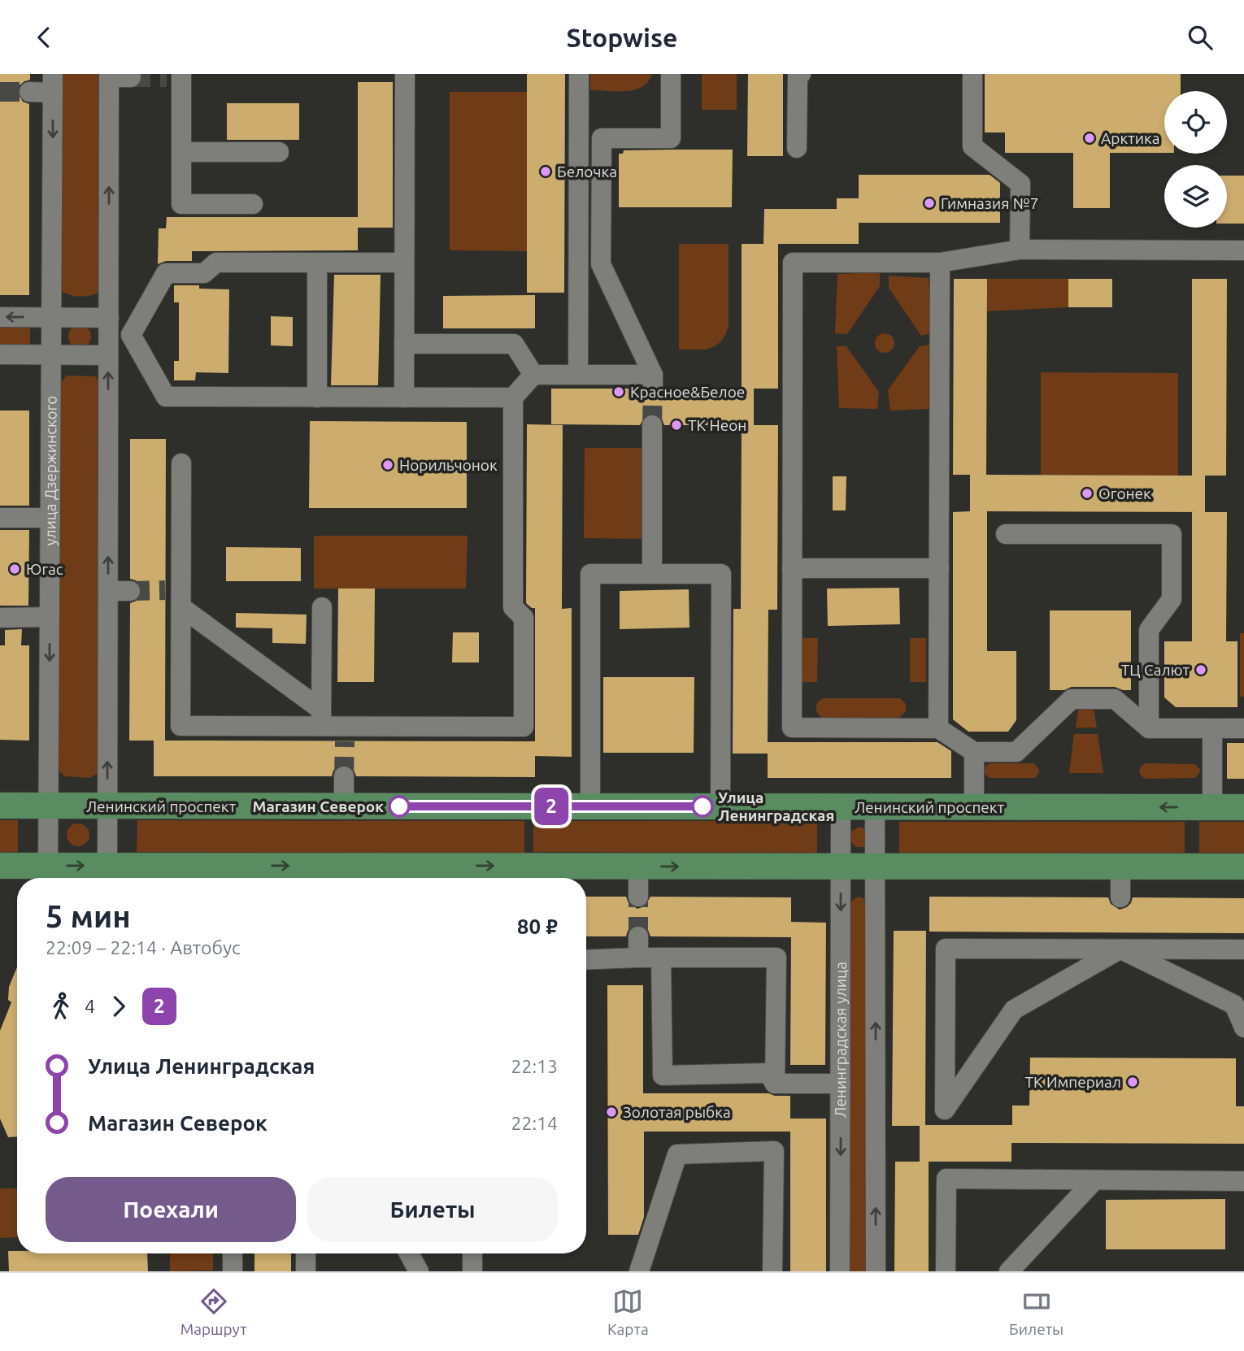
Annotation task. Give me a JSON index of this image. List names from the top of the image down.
{
  "streets": {
    "main road": ["Ленинский проспект"],
    "street": ["улица Дзержинского", "Ленинградская улица"]
  },
  "crossings": [
    ["улица Дзержинского", "Ленинский проспект"],
    ["Ленинский проспект", "Ленинградская улица"]
  ],
  "places": [
    "Арктика",
    "Белочка",
    "Гимназия №7",
    "Красное&Белое",
    "ТК Неон",
    "Норильчонок",
    "Огонек",
    "Югас",
    "ТЦ Салют",
    "Магазин Северок",
    "Улица Ленинградская",
    "ТК Империал",
    "Золотая рыбка"
  ],
  "lines": ["bus line 2"],
  "page": {
    "header": "Stopwise",
    "on_map": "2",
    "heading": ["5 мин", "22:09 – 22:14 · Автобус", "80 ₽"],
    "legs": ["4", "2"],
    "list": [
      {
        "name": "Улица Ленинградская",
        "value": "22:13"
      },
      {
        "name": "Магазин Северок",
        "value": "22:14"
      }
    ],
    "buttons": ["Поехали", "Билеты"],
    "tabs": ["Маршрут", "Карта", "Билеты"]
  }
}
